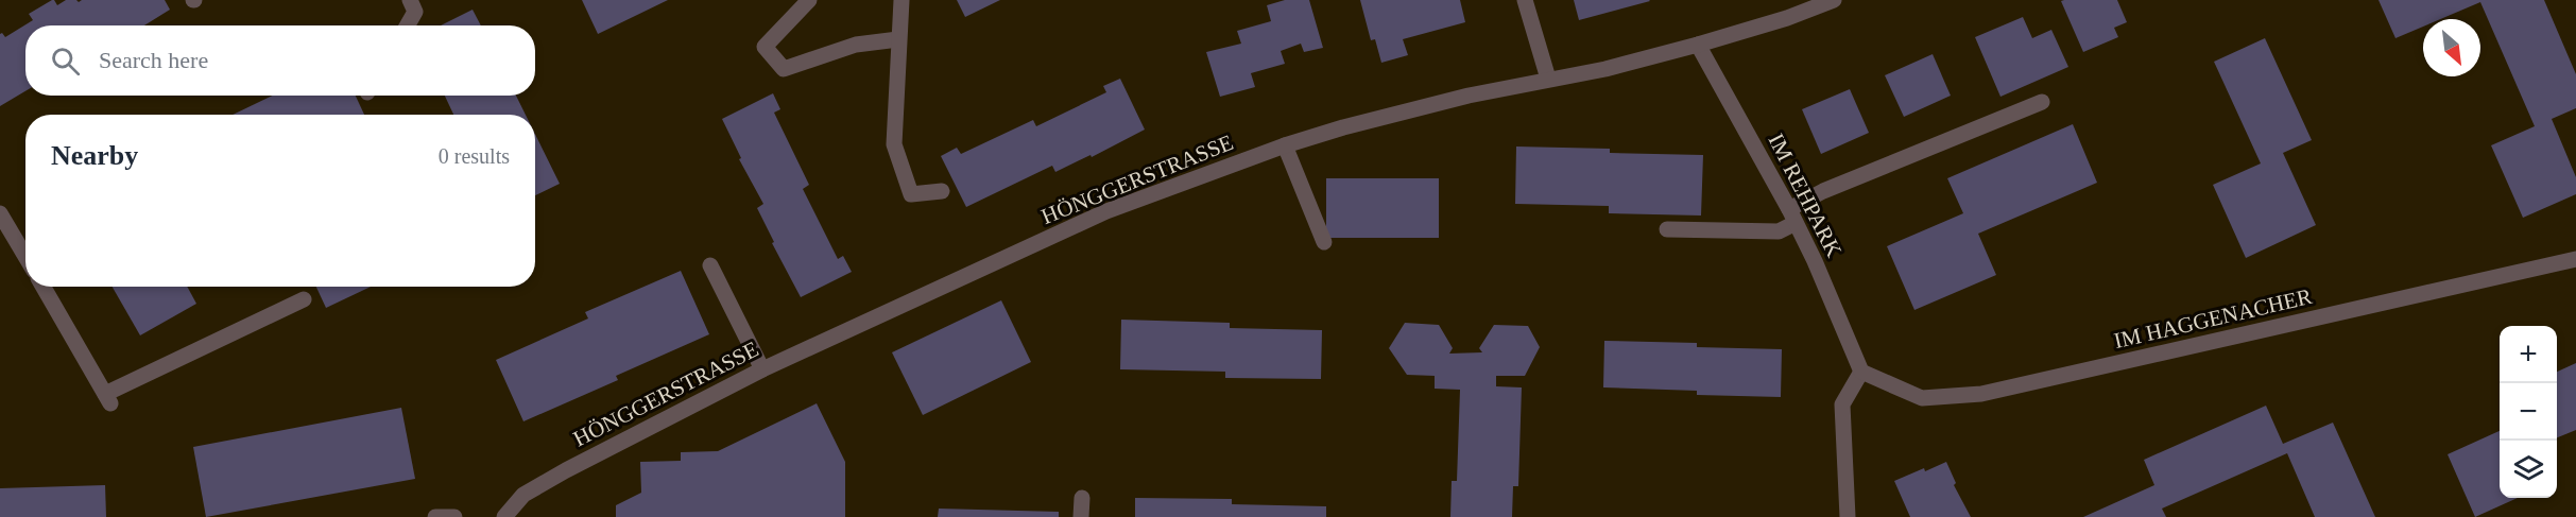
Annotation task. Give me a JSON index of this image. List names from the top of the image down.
{
  "streets": {
    "street": ["HÖNGGERSTRASSE", "IM REHPARK", "IM HAGGENACHER"]
  },
  "crossings": [
    ["HÖNGGERSTRASSE", "IM REHPARK"],
    ["IM REHPARK", "IM HAGGENACHER"]
  ],
  "north": "bottom right",
  "page": {
    "search": "Search here",
    "heading": ["Nearby", "0 results"],
    "map_buttons": ["+", "−"]
  }
}
